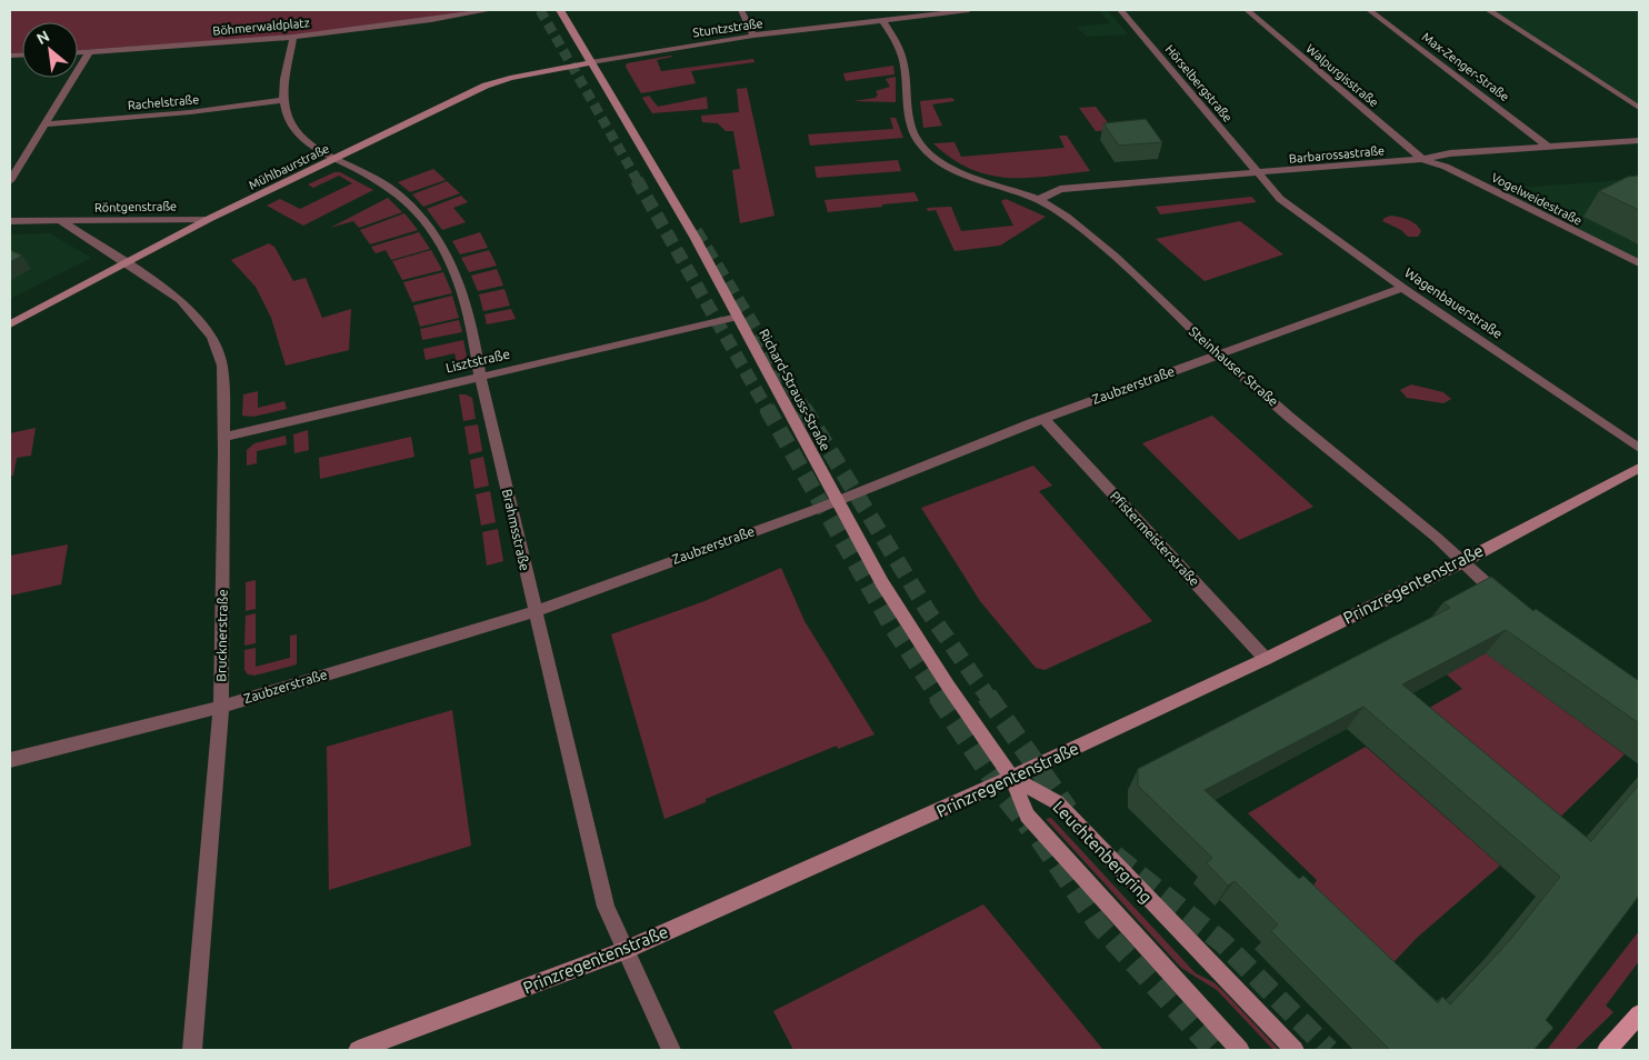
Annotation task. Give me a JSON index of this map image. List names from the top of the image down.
{
  "streets": {
    "main road": [
      "Mühlbaurstraße",
      "Richard-Strauss-Straße",
      "Prinzregentenstraße",
      "Leuchtenbergring"
    ],
    "street": [
      "Böhmerwaldplatz",
      "Stuntzstraße",
      "Max-Zenger-Straße",
      "Walpurgisstraße",
      "Hörselbergstraße",
      "Rachelstraße",
      "Barbarossastraße",
      "Vogelweidestraße",
      "Röntgenstraße",
      "Wagenbauerstraße",
      "Lisztstraße",
      "Steinhauser Straße",
      "Zaubzerstraße",
      "Brahmsstraße",
      "Pfistermeisterstraße",
      "Brucknerstraße"
    ]
  },
  "crossings": [
    ["Stuntzstraße", "Mühlbaurstraße"],
    ["Stuntzstraße", "Steinhauser Straße"],
    ["Stuntzstraße", "Richard-Strauss-Straße"],
    ["Max-Zenger-Straße", "Barbarossastraße"],
    ["Walpurgisstraße", "Barbarossastraße"],
    ["Walpurgisstraße", "Vogelweidestraße"],
    ["Hörselbergstraße", "Barbarossastraße"],
    ["Hörselbergstraße", "Wagenbauerstraße"],
    ["Rachelstraße", "Brahmsstraße"],
    ["Barbarossastraße", "Vogelweidestraße"],
    ["Barbarossastraße", "Wagenbauerstraße"],
    ["Barbarossastraße", "Steinhauser Straße"],
    ["Mühlbaurstraße", "Röntgenstraße"],
    ["Mühlbaurstraße", "Richard-Strauss-Straße"],
    ["Mühlbaurstraße", "Brahmsstraße"],
    ["Mühlbaurstraße", "Brucknerstraße"],
    ["Wagenbauerstraße", "Zaubzerstraße"],
    ["Lisztstraße", "Richard-Strauss-Straße"],
    ["Lisztstraße", "Brahmsstraße"],
    ["Lisztstraße", "Brucknerstraße"],
    ["Steinhauser Straße", "Zaubzerstraße"],
    ["Steinhauser Straße", "Prinzregentenstraße"],
    ["Zaubzerstraße", "Richard-Strauss-Straße"],
    ["Zaubzerstraße", "Brahmsstraße"],
    ["Zaubzerstraße", "Pfistermeisterstraße"],
    ["Zaubzerstraße", "Brucknerstraße"],
    ["Richard-Strauss-Straße", "Prinzregentenstraße"],
    ["Richard-Strauss-Straße", "Leuchtenbergring"],
    ["Brahmsstraße", "Prinzregentenstraße"],
    ["Pfistermeisterstraße", "Prinzregentenstraße"],
    ["Prinzregentenstraße", "Leuchtenbergring"]
  ],
  "north": "top left"
}
